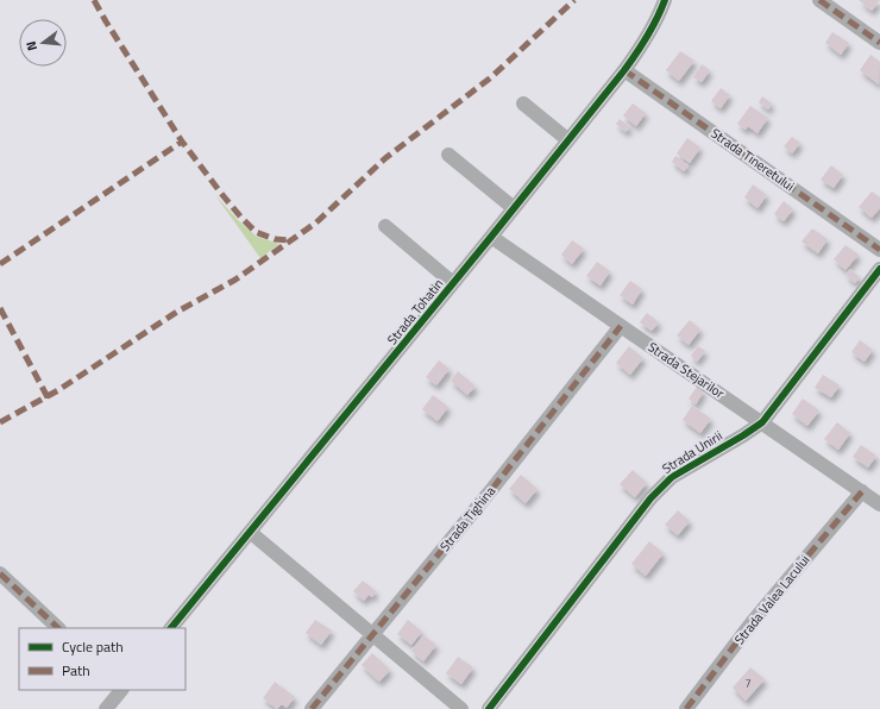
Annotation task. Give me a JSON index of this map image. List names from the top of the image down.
{
  "streets": {
    "street": [
      "Strada Tineretului",
      "Strada Tohatin",
      "Strada Stejarilor",
      "Strada Unirii",
      "Strada Tighina",
      "Strada Valea Lacului"
    ]
  },
  "crossings": [
    ["Strada Tineretului", "Strada Tohatin"],
    ["Strada Tohatin", "Strada Stejarilor"],
    ["Strada Stejarilor", "Strada Unirii"],
    ["Strada Stejarilor", "Strada Tighina"],
    ["Strada Stejarilor", "Strada Valea Lacului"]
  ],
  "house_numbers": ["7"],
  "legend": ["Cycle path", "Path"],
  "north": "left"
}
